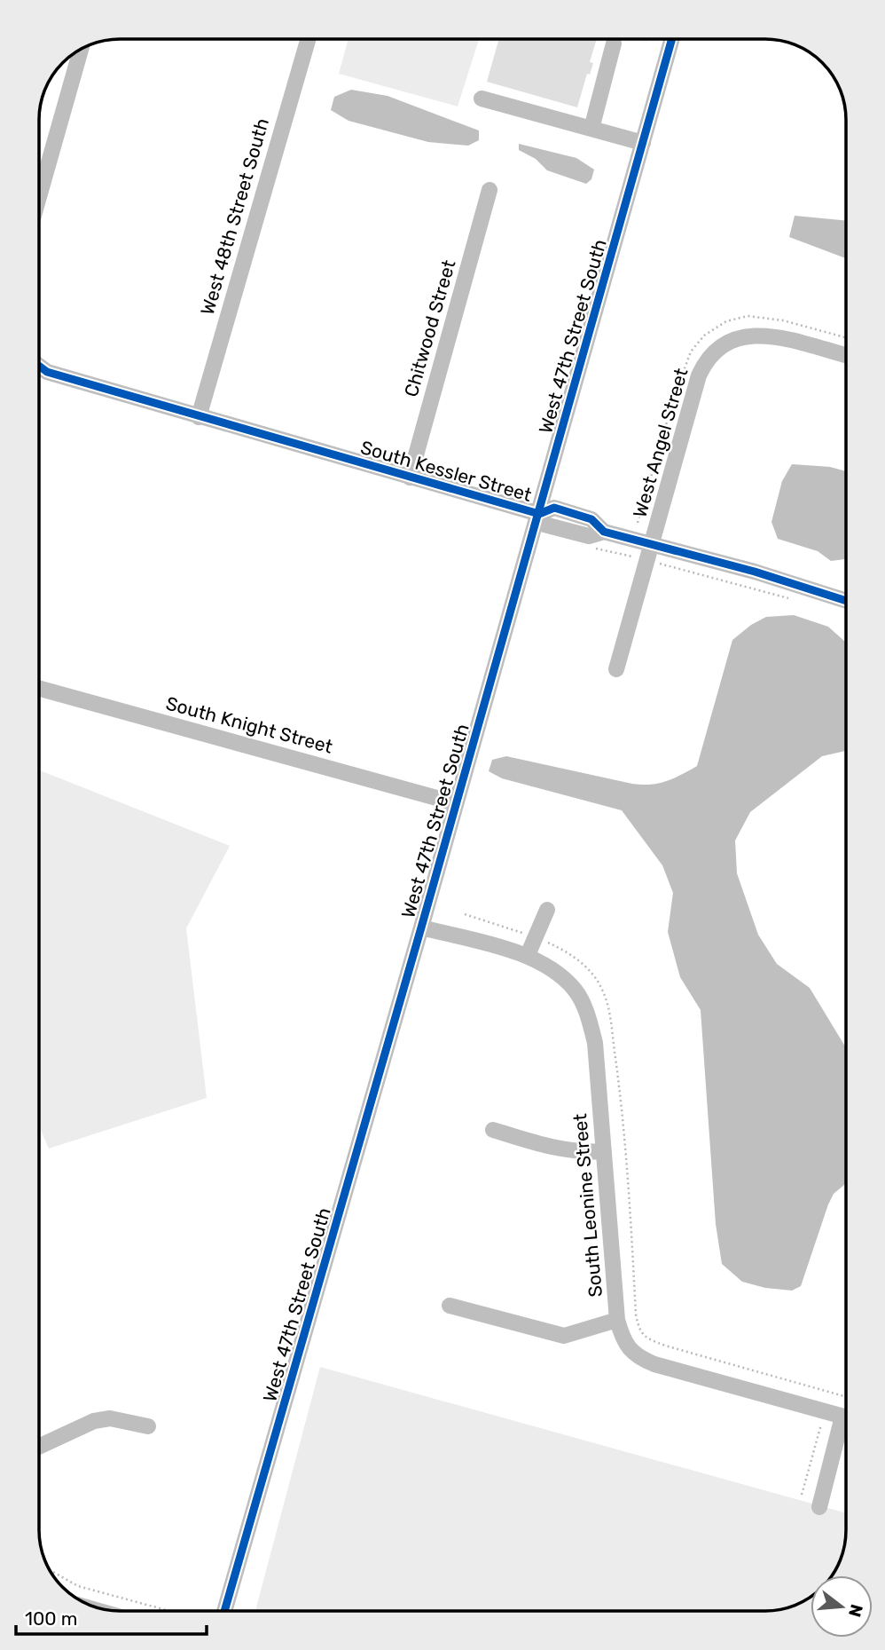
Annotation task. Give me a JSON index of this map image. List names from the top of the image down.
{
  "streets": {
    "street": [
      "West 48th Street South",
      "Chitwood Street",
      "West 47th Street South",
      "West Angel Street",
      "South Kessler Street",
      "South Knight Street",
      "South Leonine Street"
    ]
  },
  "crossings": [
    ["West 48th Street South", "South Kessler Street"],
    ["Chitwood Street", "South Kessler Street"],
    ["West 47th Street South", "South Kessler Street"],
    ["West 47th Street South", "South Knight Street"],
    ["West 47th Street South", "South Leonine Street"],
    ["West Angel Street", "South Kessler Street"]
  ],
  "scale_bar": "100 m",
  "north": "right"
}
